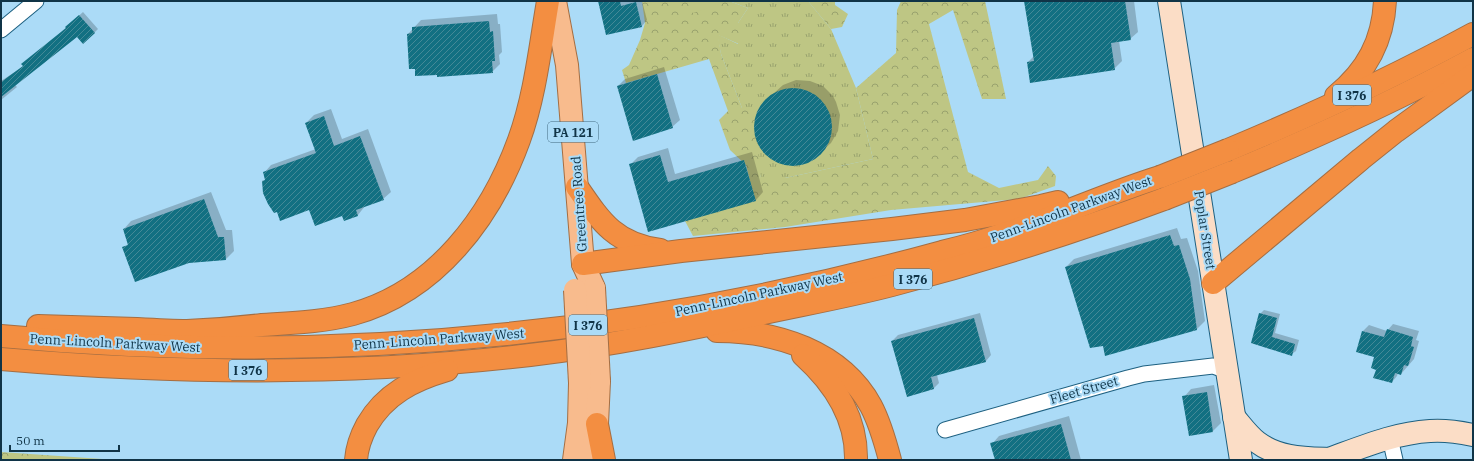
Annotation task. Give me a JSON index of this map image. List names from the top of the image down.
{
  "streets": {
    "highway": ["I 376", "Penn-Lincoln Parkway West"],
    "main road": ["PA 121", "Greentree Road", "Poplar Street"],
    "street": ["Fleet Street"]
  },
  "crossings": [
    ["Poplar Street", "Fleet Street"]
  ],
  "scale_bar": "50 m"
}
